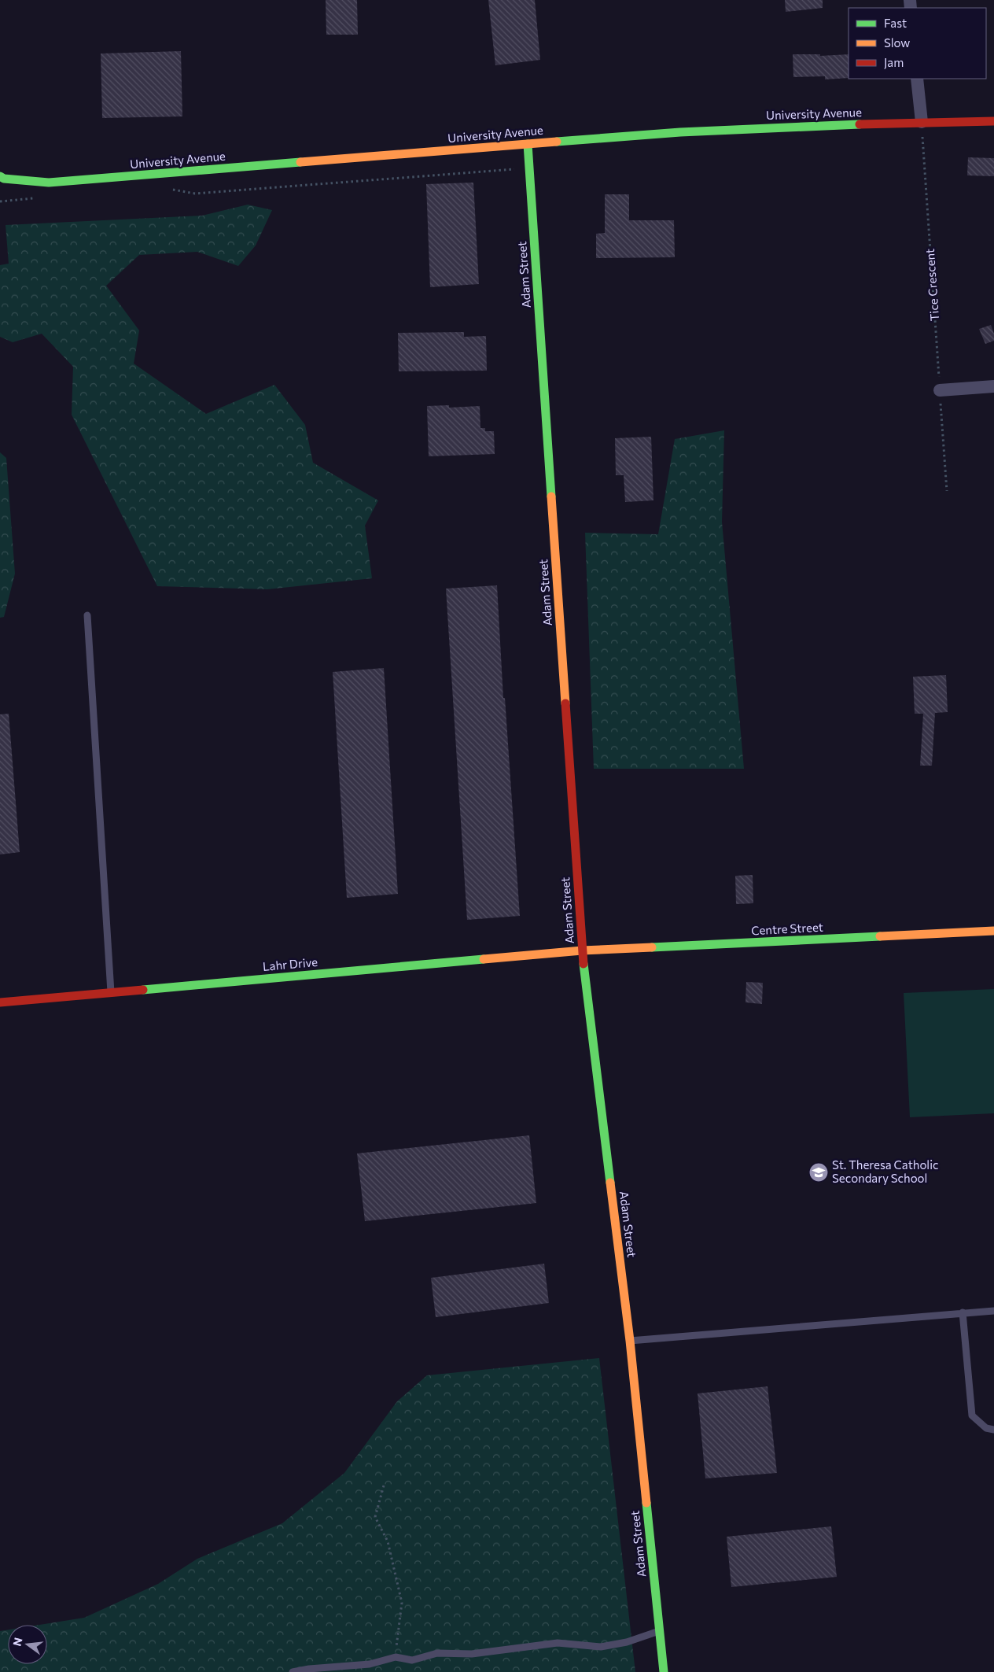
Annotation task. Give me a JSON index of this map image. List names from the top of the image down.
{
  "streets": {
    "street": [
      "University Avenue",
      "Adam Street",
      "Centre Street",
      "Lahr Drive"
    ],
    "path": ["Tice Crescent"]
  },
  "crossings": [
    ["University Avenue", "Adam Street"],
    ["University Avenue", "Tice Crescent"],
    ["Adam Street", "Centre Street"],
    ["Adam Street", "Lahr Drive"],
    ["Centre Street", "Lahr Drive"]
  ],
  "places": {
    "school or university": ["St. Theresa Catholic Secondary School"]
  },
  "legend": ["Fast", "Slow", "Jam"],
  "north": "left"
}
